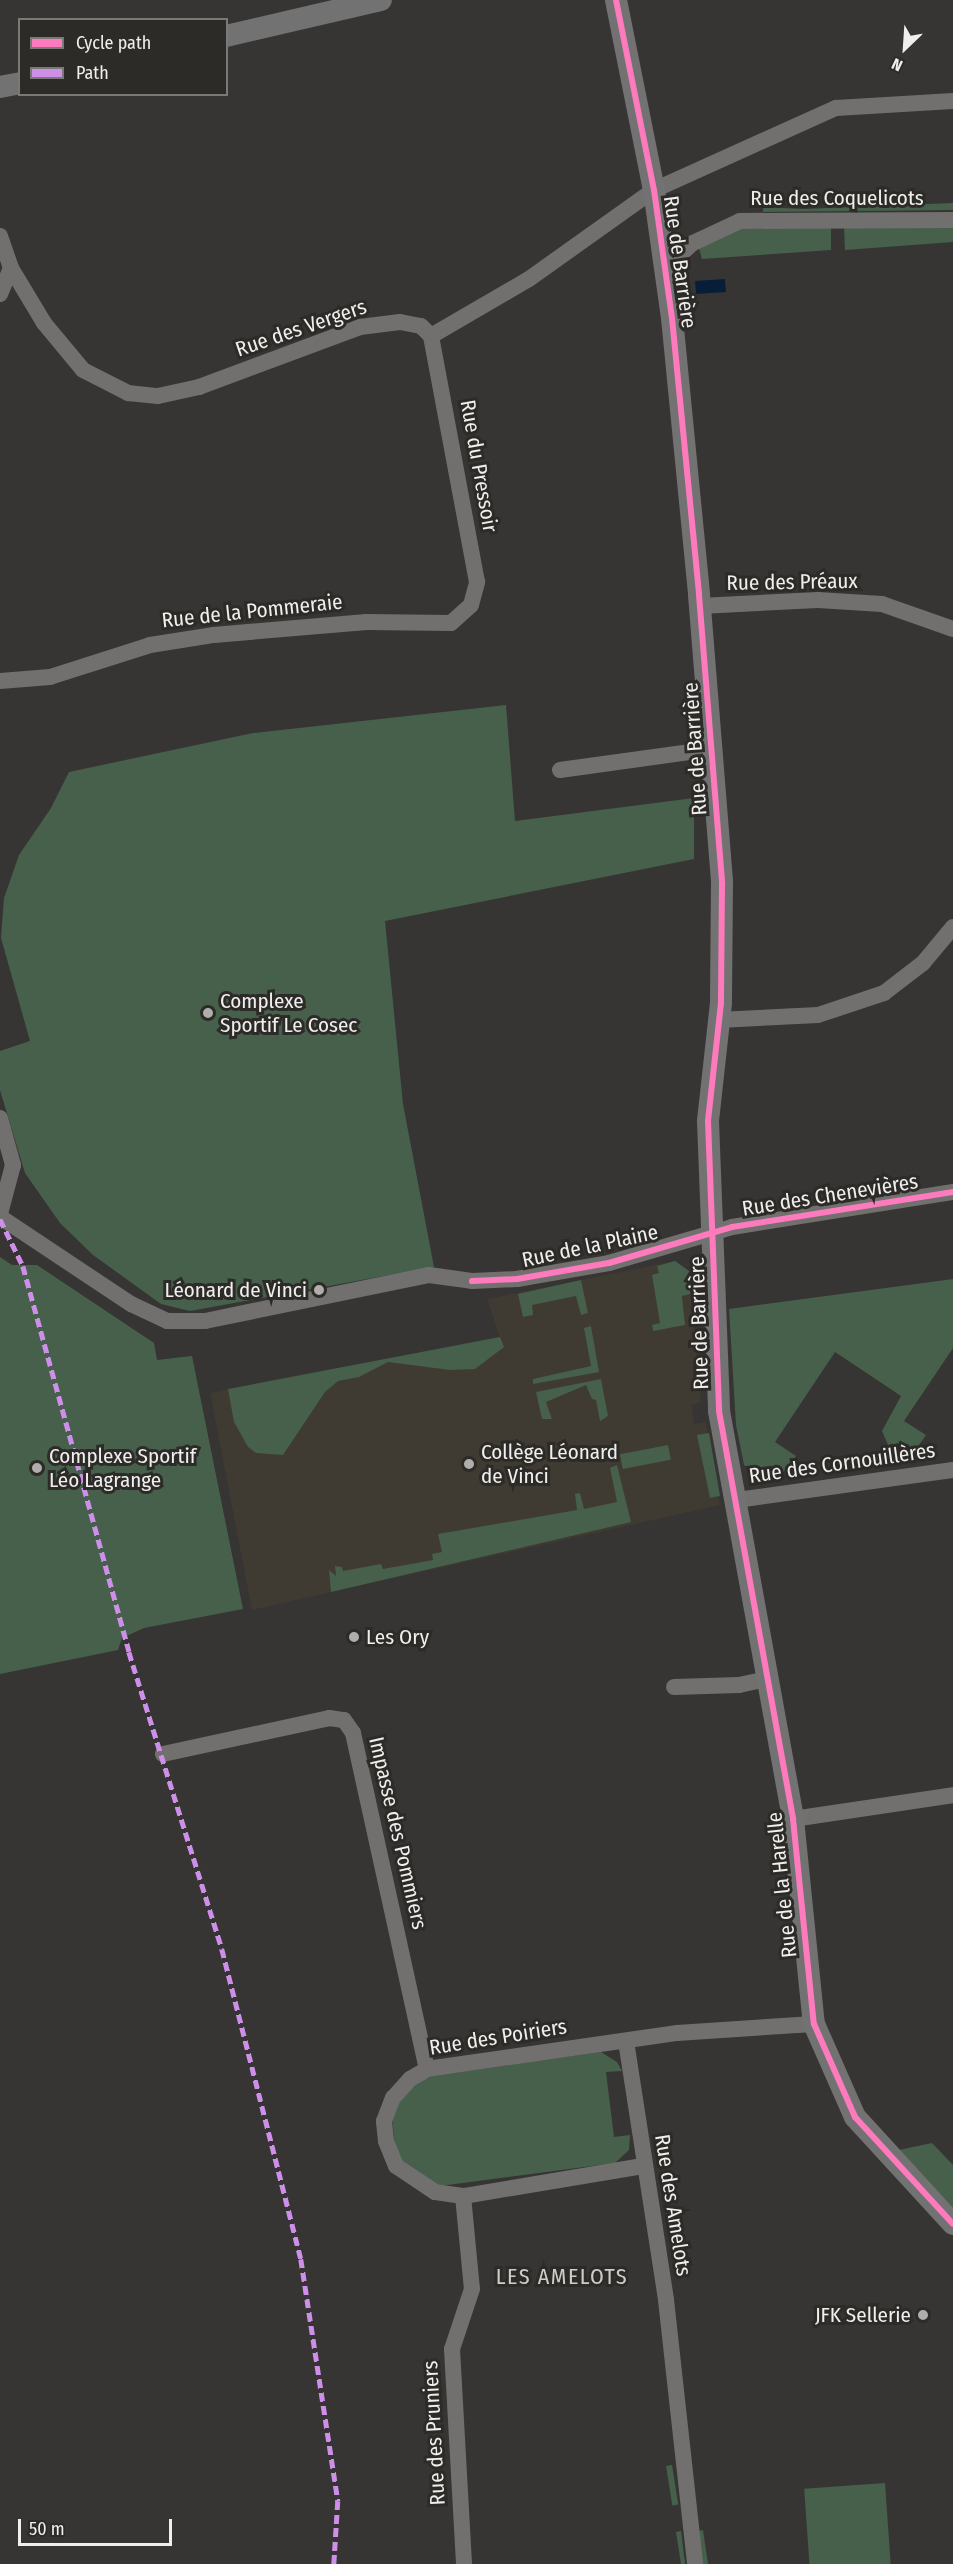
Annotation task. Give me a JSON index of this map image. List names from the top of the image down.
{
  "streets": {
    "street": [
      "Rue des Coquelicots",
      "Rue de Barrière",
      "Rue des Vergers",
      "Rue du Pressoir",
      "Rue des Préaux",
      "Rue de la Pommeraie",
      "Rue des Chenevières",
      "Rue de la Plaine",
      "Rue des Cornouillères",
      "Impasse des Pommiers",
      "Rue de la Harelle",
      "Rue des Poiriers",
      "Rue des Amelots",
      "Rue des Pruniers"
    ]
  },
  "crossings": [
    ["Rue des Coquelicots", "Rue de Barrière"],
    ["Rue de Barrière", "Rue des Préaux"],
    ["Rue de Barrière", "Rue des Chenevières"],
    ["Rue de Barrière", "Rue de la Plaine"],
    ["Rue de Barrière", "Rue des Cornouillères"],
    ["Rue de Barrière", "Rue de la Harelle"],
    ["Rue des Vergers", "Rue du Pressoir"],
    ["Rue du Pressoir", "Rue de la Pommeraie"],
    ["Rue des Chenevières", "Rue de la Plaine"],
    ["Rue des Cornouillères", "Rue de la Harelle"],
    ["Impasse des Pommiers", "Rue des Poiriers"],
    ["Rue des Poiriers", "Rue des Amelots"],
    ["Rue des Poiriers", "Rue des Pruniers"]
  ],
  "districts": ["LES AMELOTS"],
  "places": [
    "Complexe Sportif Le Cosec",
    "Léonard de Vinci",
    "Collège Léonard de Vinci",
    "Complexe Sportif Léo Lagrange",
    "Les Ory",
    "JFK Sellerie"
  ],
  "legend": ["Cycle path", "Path"],
  "scale_bar": "50 m",
  "north": "bottom left"
}
